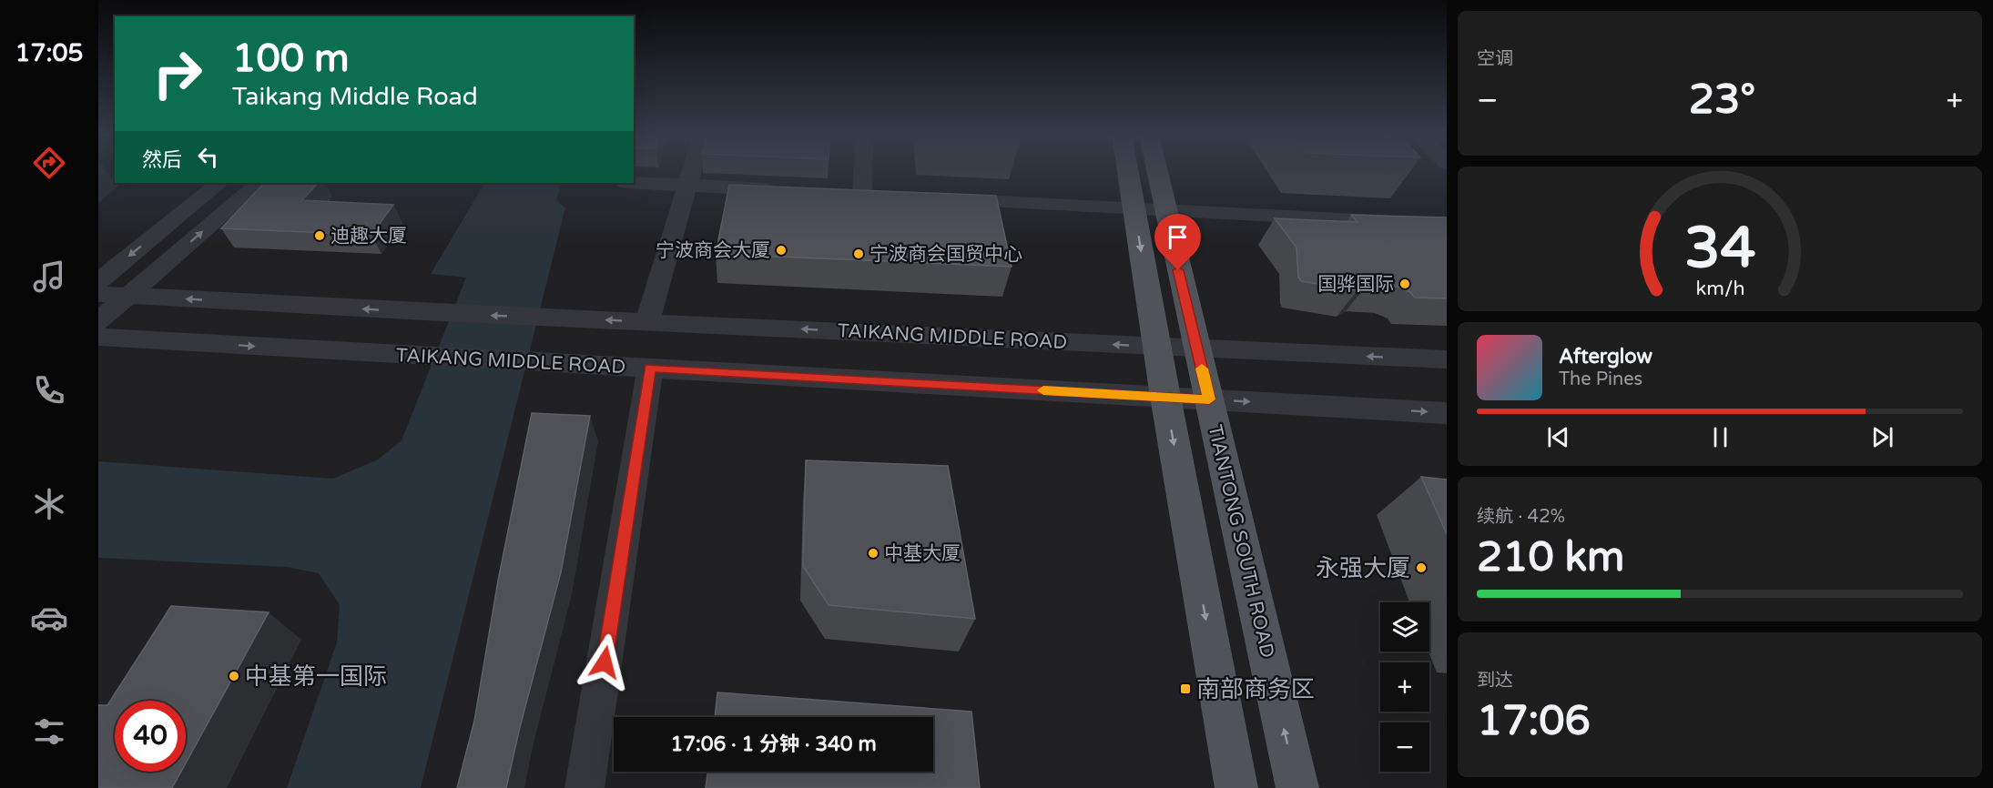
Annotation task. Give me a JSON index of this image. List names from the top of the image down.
{
  "streets": {
    "main road": ["TIANTONG SOUTH ROAD"],
    "street": ["TAIKANG MIDDLE ROAD"]
  },
  "crossings": [
    ["TAIKANG MIDDLE ROAD", "TIANTONG SOUTH ROAD"]
  ],
  "places": {
    "other": [
      "迪趣大厦",
      "宁波商会大厦",
      "宁波商会国贸中心",
      "国骅国际",
      "中基大厦",
      "永强大厦",
      "中基第一国际"
    ],
    "transit": ["南部商务区"]
  },
  "page": {
    "tabs": "17:05",
    "tile": [
      "空调",
      ["续航 · 42%", "210 km"],
      ["到达", "17:06"]
    ],
    "turn": ["100 m", "Taikang Middle Road"],
    "heat": ["−", "23°", "+"],
    "then": "然后",
    "song": ["Afterglow", "The Pines"],
    "map_buttons": ["+", "−"],
    "limit": "40",
    "trip": "17:06 · 1 分钟 · 340 m",
    "gauge": ["34", "km/h"]
  }
}
